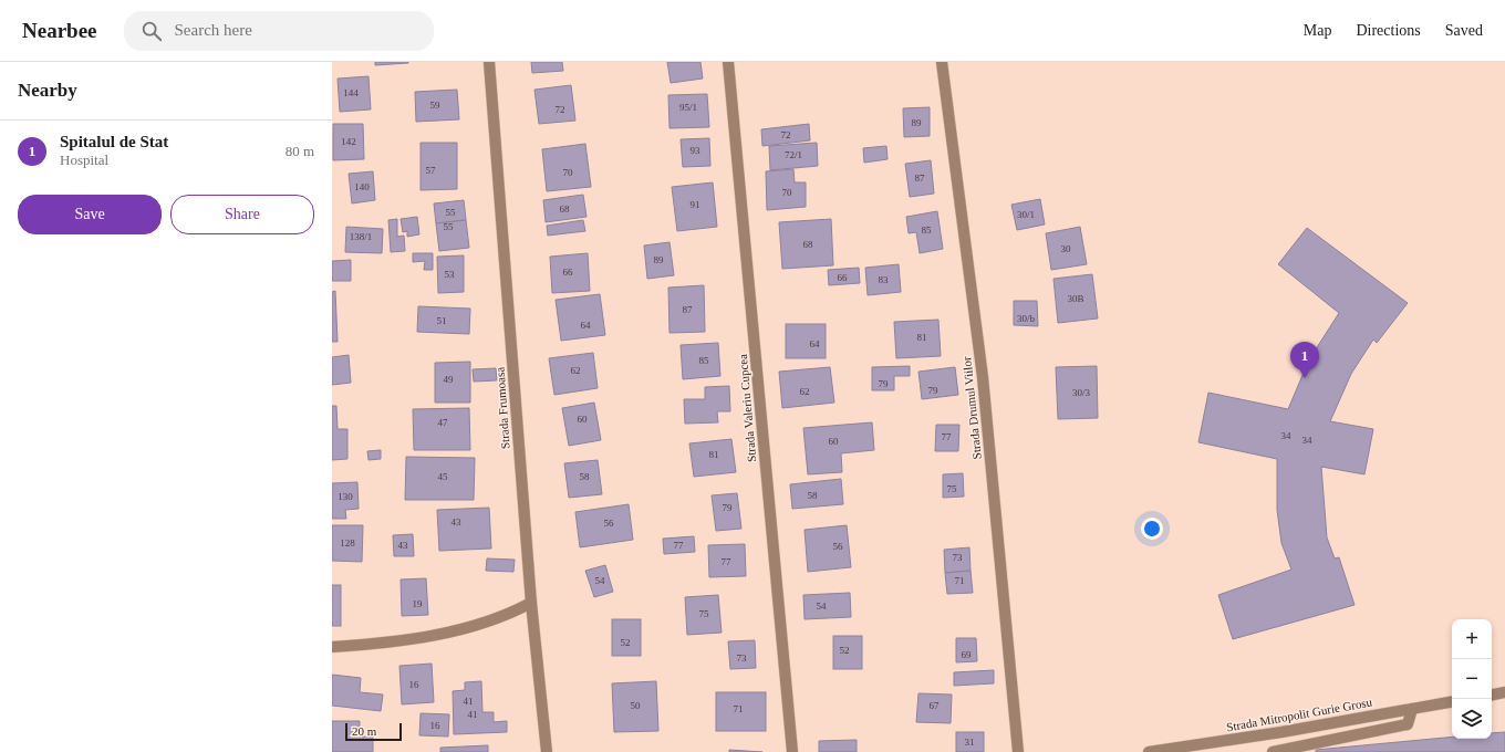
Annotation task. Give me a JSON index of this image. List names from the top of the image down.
{
  "streets": {
    "street": [
      "Strada Frumoasa",
      "Strada Valeriu Cupcea",
      "Strada Drumul Viilor",
      "Strada Mitropolit Gurie Grosu"
    ]
  },
  "house_numbers": [
    "144",
    "59",
    "95/1",
    "72",
    "89",
    "72",
    "142",
    "93",
    "72/1",
    "57",
    "70",
    "87",
    "140",
    "70",
    "91",
    "68",
    "55",
    "30/1",
    "55",
    "85",
    "138/1",
    "68",
    "30",
    "89",
    "66",
    "53",
    "66",
    "83",
    "30B",
    "87",
    "30/b",
    "51",
    "64",
    "81",
    "64",
    "85",
    "62",
    "49",
    "79",
    "79",
    "62",
    "30/3",
    "60",
    "47",
    "34",
    "77",
    "34",
    "60",
    "81",
    "45",
    "58",
    "75",
    "58",
    "130",
    "79",
    "43",
    "56",
    "128",
    "43",
    "77",
    "56",
    "73",
    "77",
    "54",
    "71",
    "19",
    "54",
    "75",
    "52",
    "52",
    "69",
    "73",
    "16",
    "41",
    "50",
    "67",
    "71",
    "41",
    "16",
    "31"
  ],
  "scale_bar": "20 m",
  "page": {
    "header": "Nearbee",
    "search": "Search here",
    "nav": ["Map", "Directions", "Saved"],
    "heading": "Nearby",
    "list": [
      {
        "mark": "1",
        "name": "Spitalul de Stat",
        "note": "Hospital",
        "value": "80 m"
      }
    ],
    "buttons": ["Save", "Share"],
    "pins": "1",
    "map_buttons": ["+", "−"],
    "scale": "20 m"
  }
}
